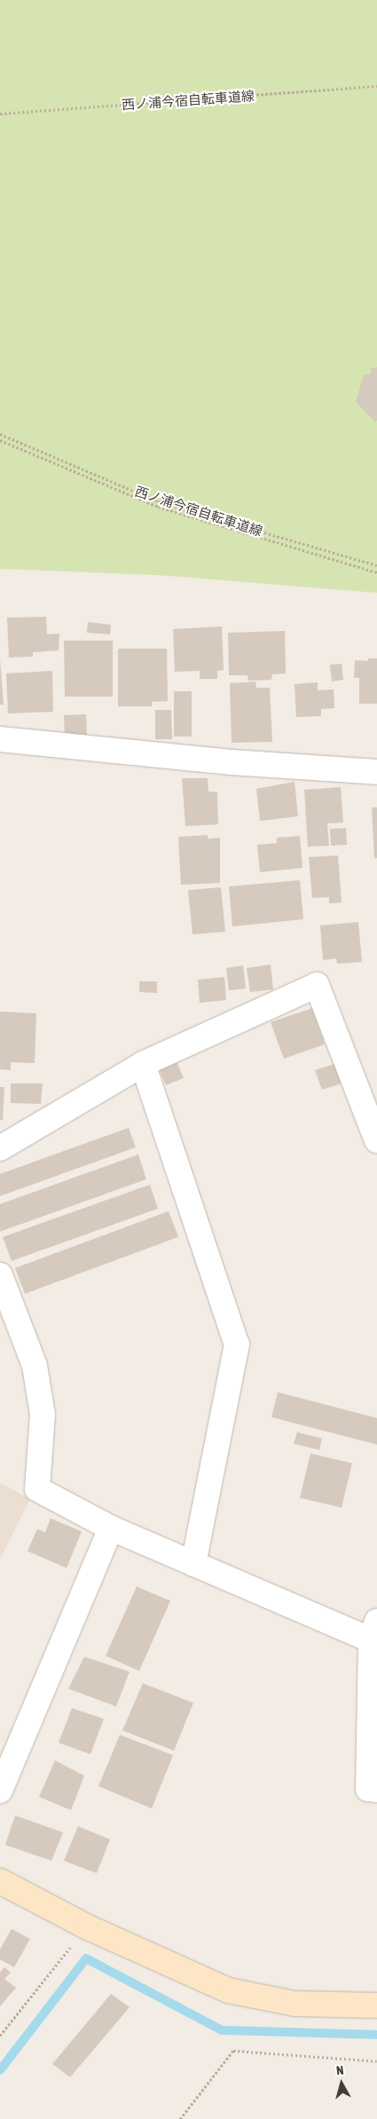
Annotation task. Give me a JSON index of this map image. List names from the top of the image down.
{
  "streets": {
    "path": ["西ノ浦今宿自転車道線"]
  },
  "north": "top"
}
